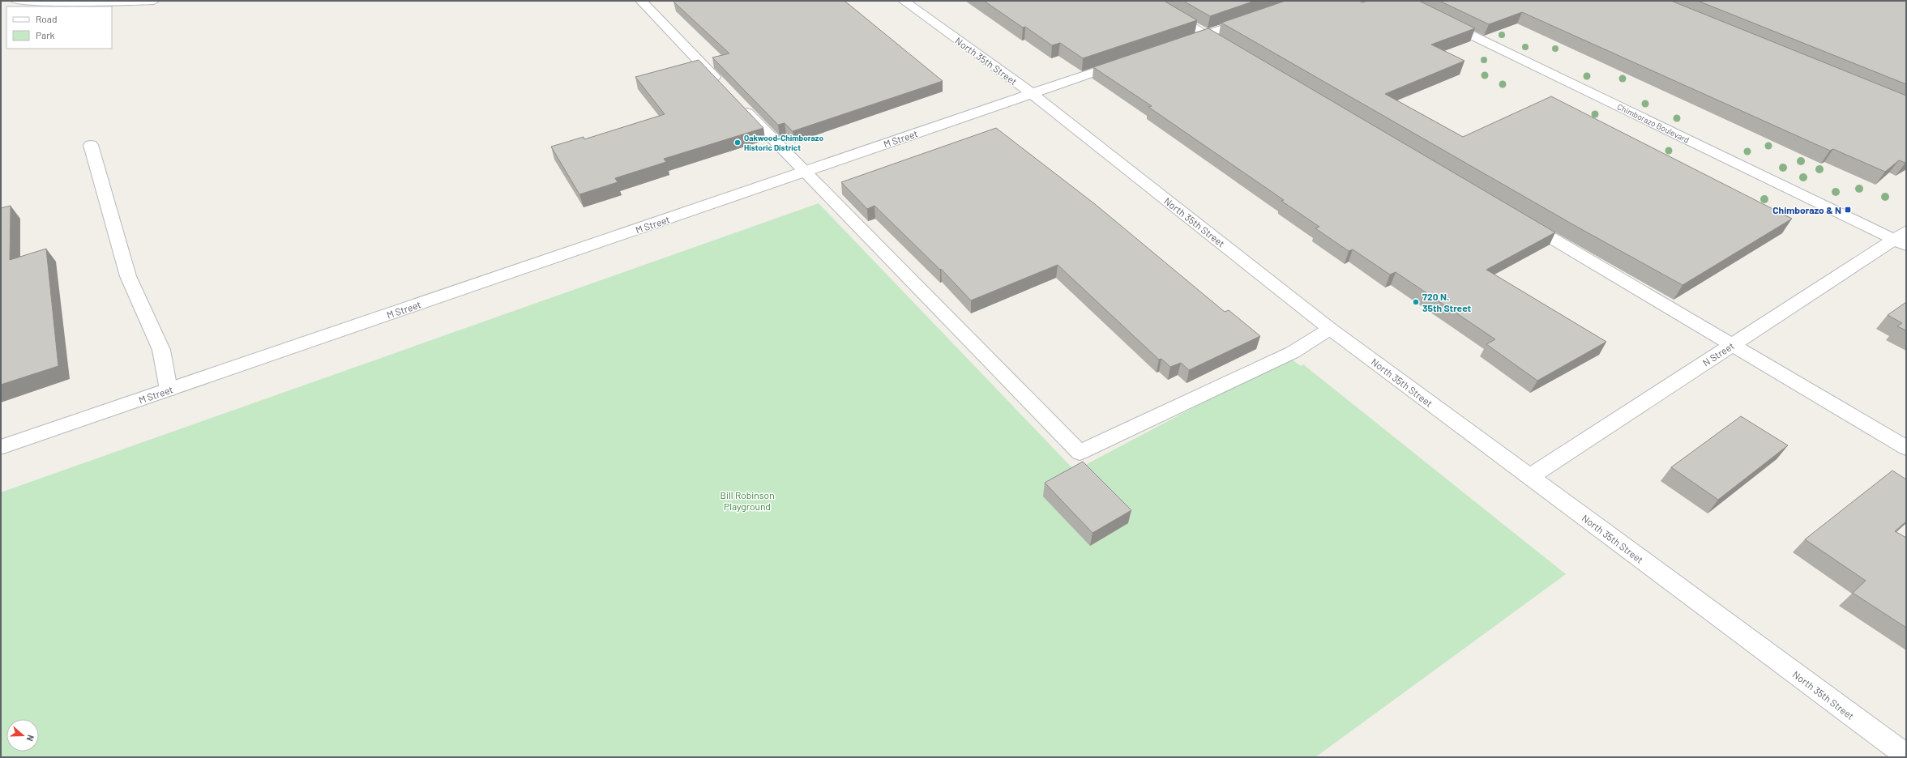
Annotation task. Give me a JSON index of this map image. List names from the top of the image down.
{
  "streets": {
    "street": [
      "North 35th Street",
      "Chimborazo Boulevard",
      "M Street",
      "N Street"
    ]
  },
  "crossings": [
    ["North 35th Street", "M Street"],
    ["North 35th Street", "N Street"],
    ["Chimborazo Boulevard", "N Street"]
  ],
  "parks": ["Bill Robinson Playground"],
  "places": {
    "other": ["Oakwood-Chimborazo Historic District", "720 N. 35th Street"],
    "transit": ["Chimborazo & N"]
  },
  "legend": ["Road", "Park"],
  "north": "right"
}
